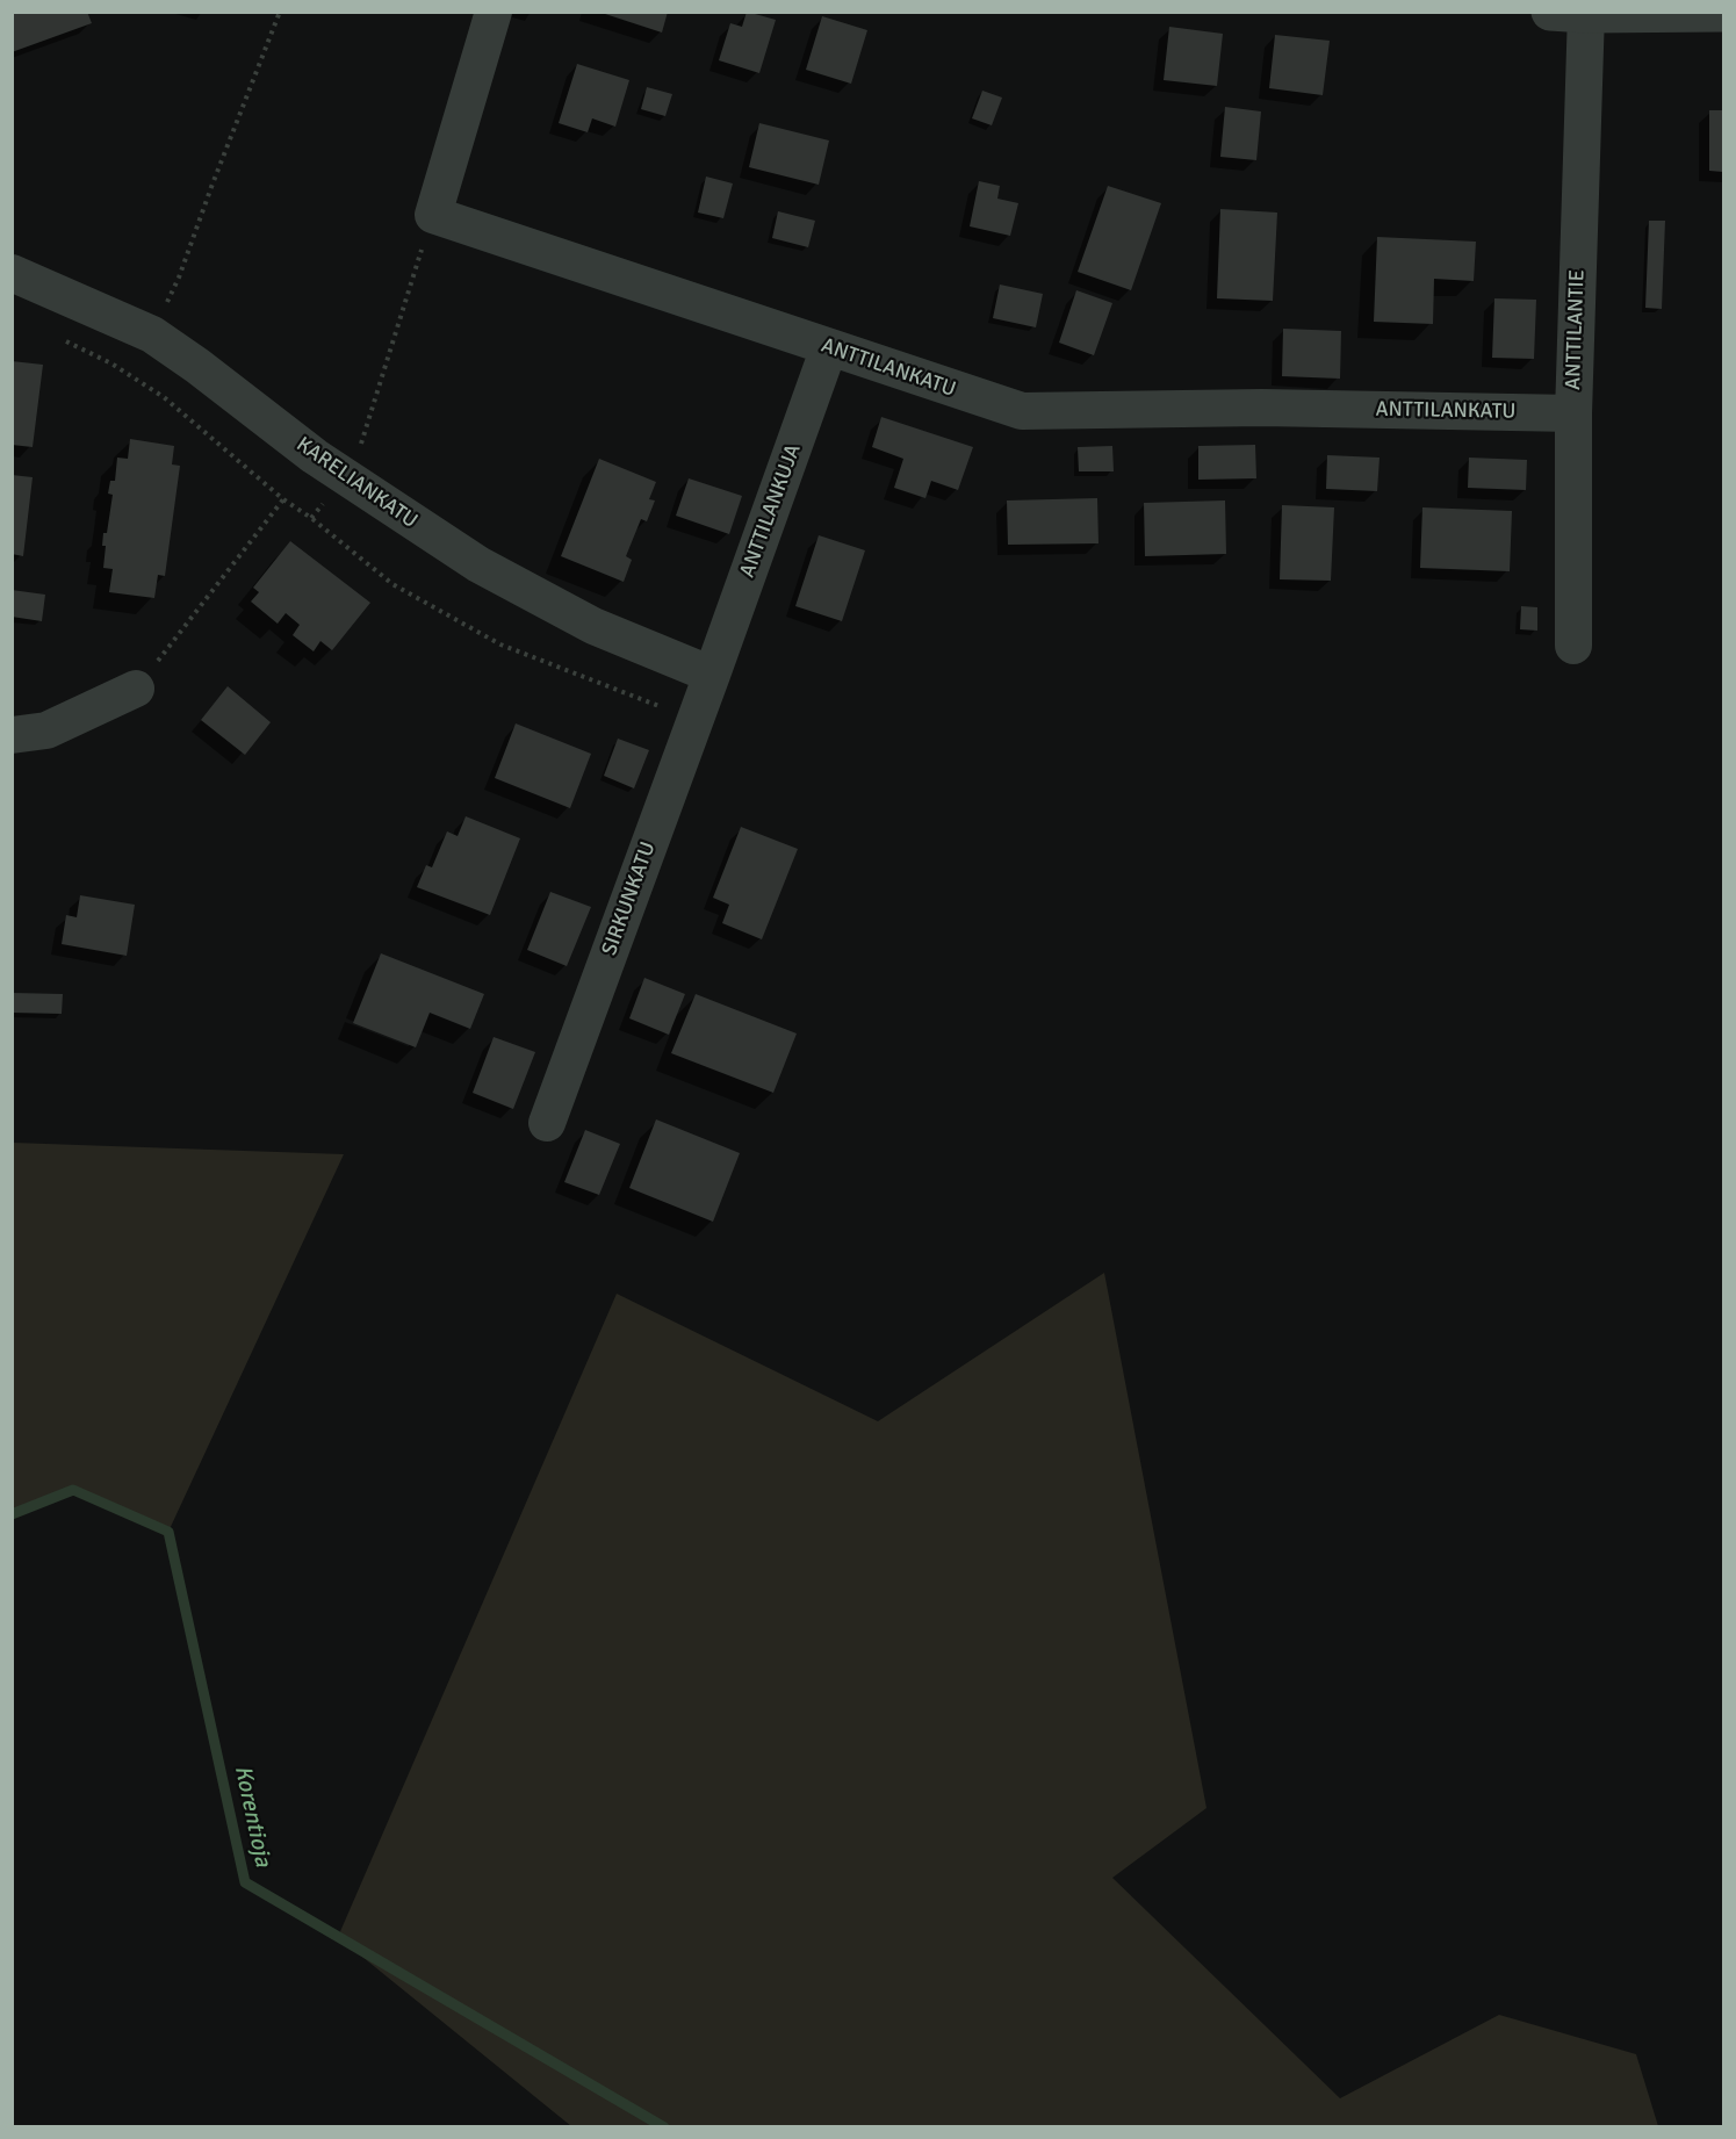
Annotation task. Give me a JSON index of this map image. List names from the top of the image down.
{
  "streets": {
    "street": [
      "ANTTILANTIE",
      "ANTTILANKATU",
      "KARELIANKATU",
      "ANTTILANKUJA",
      "SIRKUNKATU"
    ]
  },
  "crossings": [
    ["ANTTILANTIE", "ANTTILANKATU"],
    ["ANTTILANKATU", "ANTTILANKUJA"],
    ["KARELIANKATU", "ANTTILANKUJA"],
    ["KARELIANKATU", "SIRKUNKATU"],
    ["ANTTILANKUJA", "SIRKUNKATU"]
  ],
  "water": ["Korentioja"]
}
